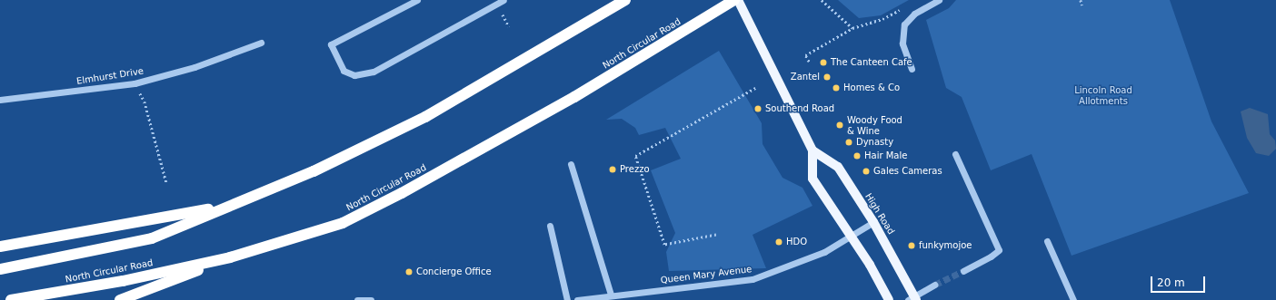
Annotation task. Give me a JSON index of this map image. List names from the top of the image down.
{
  "streets": {
    "highway": ["North Circular Road"],
    "main road": ["High Road"],
    "street": ["Elmhurst Drive", "Queen Mary Avenue"]
  },
  "crossings": [
    ["High Road", "Queen Mary Avenue"]
  ],
  "parks": ["Lincoln Road Allotments"],
  "places": [
    "The Canteen Cafe",
    "Zantel",
    "Homes & Co",
    "Southend Road",
    "Woody Food & Wine",
    "Dynasty",
    "Hair Male",
    "Prezzo",
    "Gales Cameras",
    "HDO",
    "funkymojoe",
    "Concierge Office"
  ],
  "scale_bar": "20 m"
}
